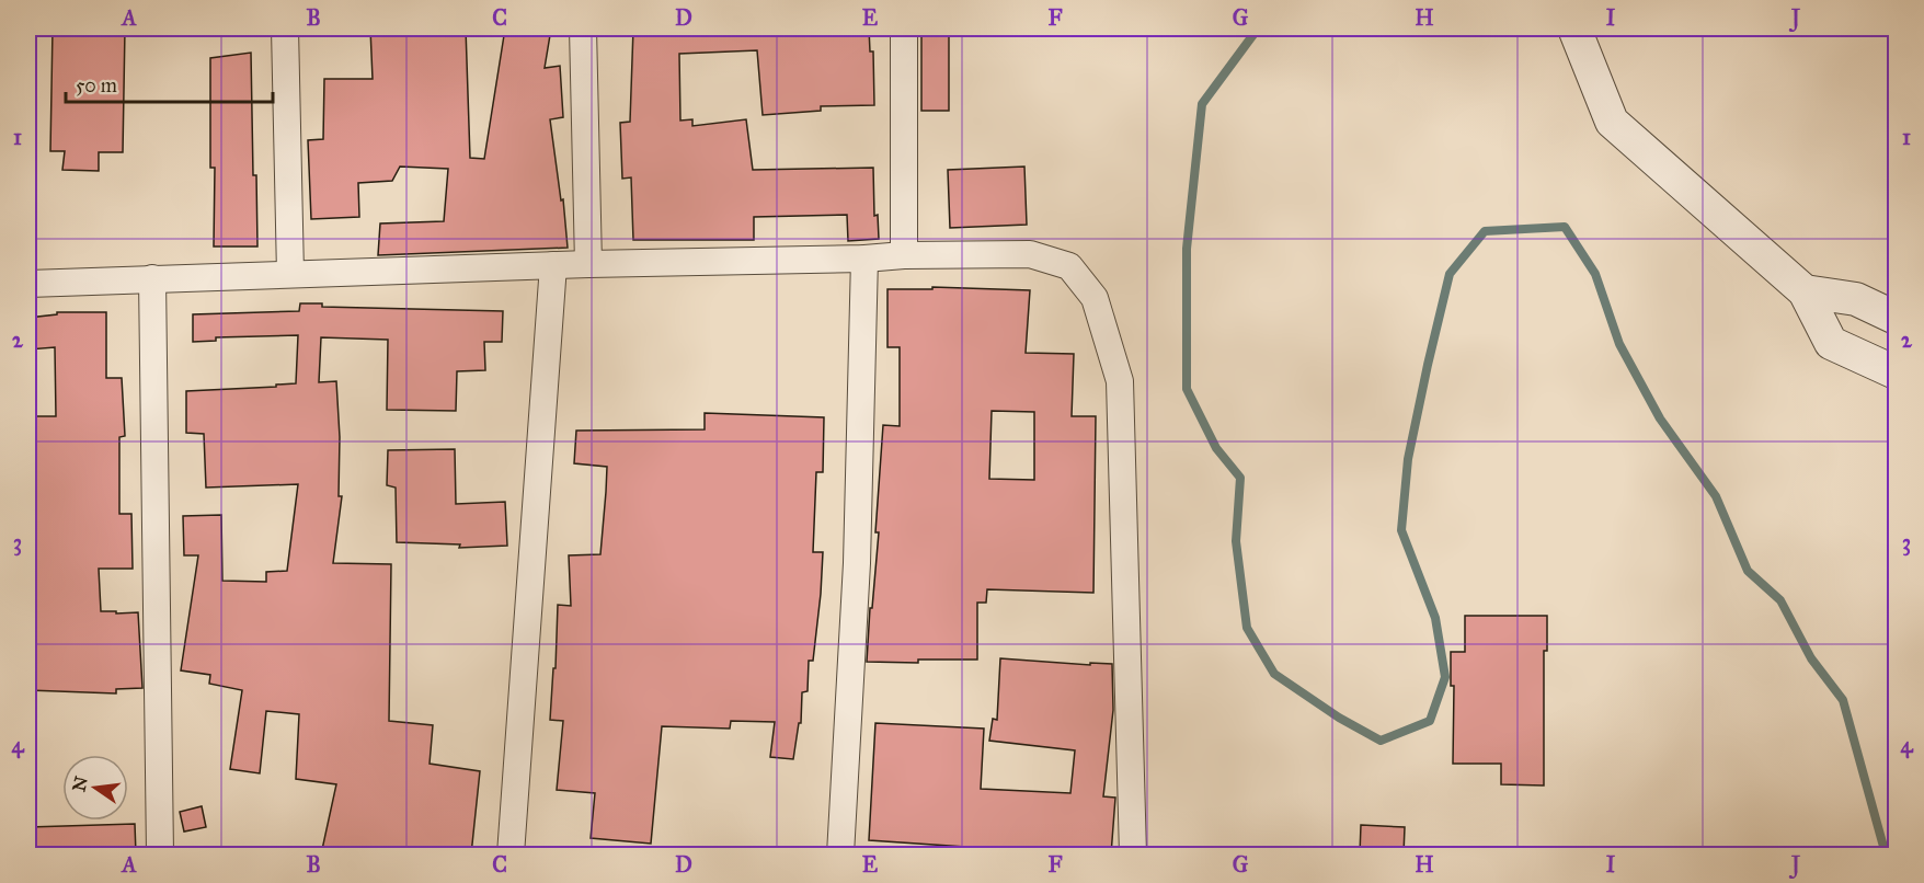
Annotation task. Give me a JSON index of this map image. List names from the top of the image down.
{
  "scale_bar": "50 m",
  "north": "left",
  "grid": {
    "columns": [
      "A",
      "B",
      "C",
      "D",
      "E",
      "F",
      "G",
      "H",
      "I",
      "J"
    ],
    "rows": [
      "1",
      "2",
      "3",
      "4"
    ]
  }
}
